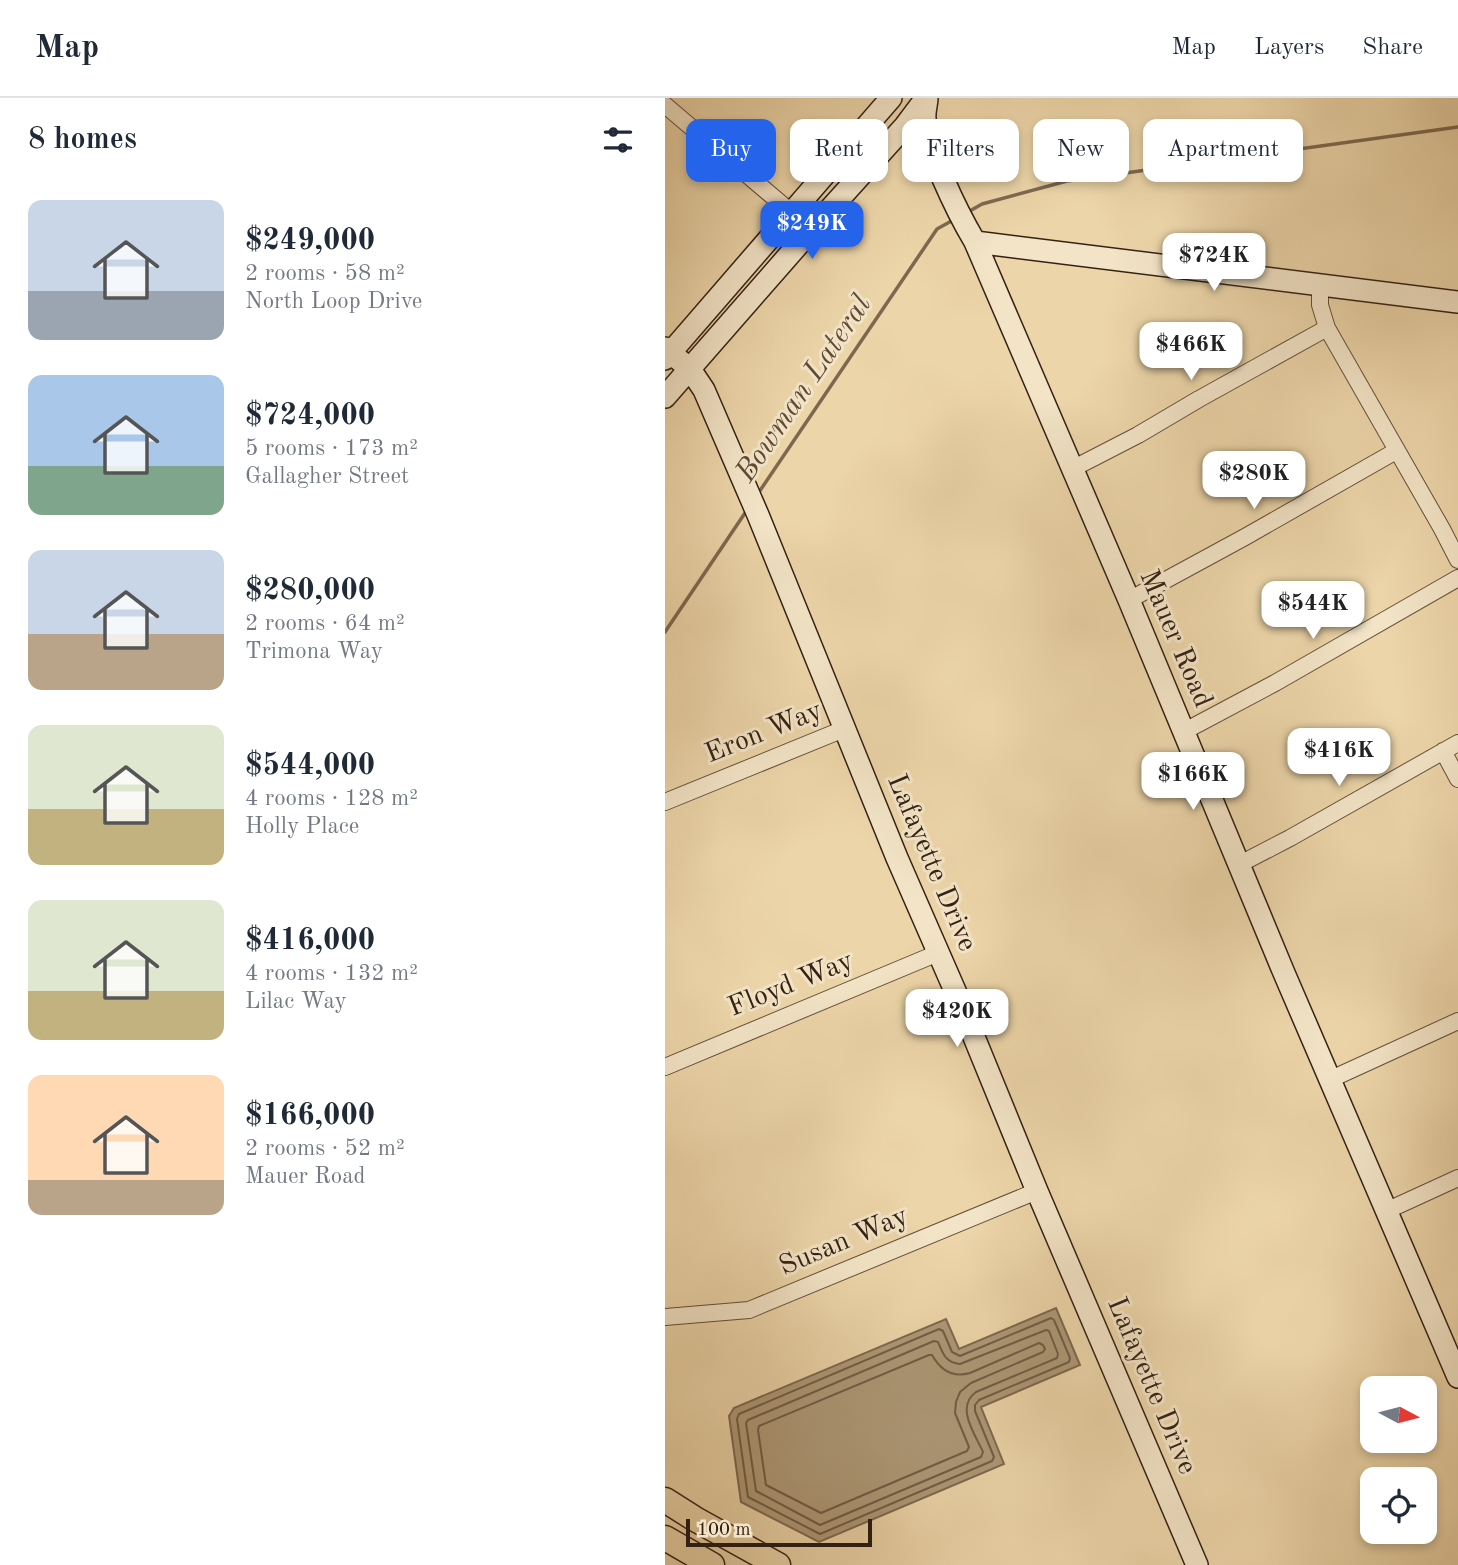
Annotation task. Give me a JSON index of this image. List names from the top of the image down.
{
  "streets": {
    "street": [
      "Mauer Road",
      "Eron Way",
      "Lafayette Drive",
      "Floyd Way",
      "Susan Way"
    ]
  },
  "crossings": [
    ["Eron Way", "Lafayette Drive"],
    ["Lafayette Drive", "Floyd Way"],
    ["Lafayette Drive", "Susan Way"]
  ],
  "water": ["Bowman Lateral"],
  "scale_bar": "100 m",
  "north": "right",
  "page": {
    "header": "Map",
    "nav": ["Map", "Layers", "Share"],
    "heading": "8 homes",
    "chip": [
      "Buy",
      "Rent",
      "Filters",
      "New",
      "Apartment"
    ],
    "list": [
      {
        "name": "$249,000",
        "note": "2 rooms · 58 m² · North Loop Drive"
      },
      {
        "name": "$724,000",
        "note": "5 rooms · 173 m² · Gallagher Street"
      },
      {
        "name": "$280,000",
        "note": "2 rooms · 64 m² · Trimona Way"
      },
      {
        "name": "$544,000",
        "note": "4 rooms · 128 m² · Holly Place"
      },
      {
        "name": "$416,000",
        "note": "4 rooms · 132 m² · Lilac Way"
      },
      {
        "name": "$166,000",
        "note": "2 rooms · 52 m² · Mauer Road"
      }
    ],
    "price": [
      "$249K",
      "$724K",
      "$466K",
      "$280K",
      "$544K",
      "$416K",
      "$166K",
      "$420K"
    ],
    "scale": "100 m"
  }
}
